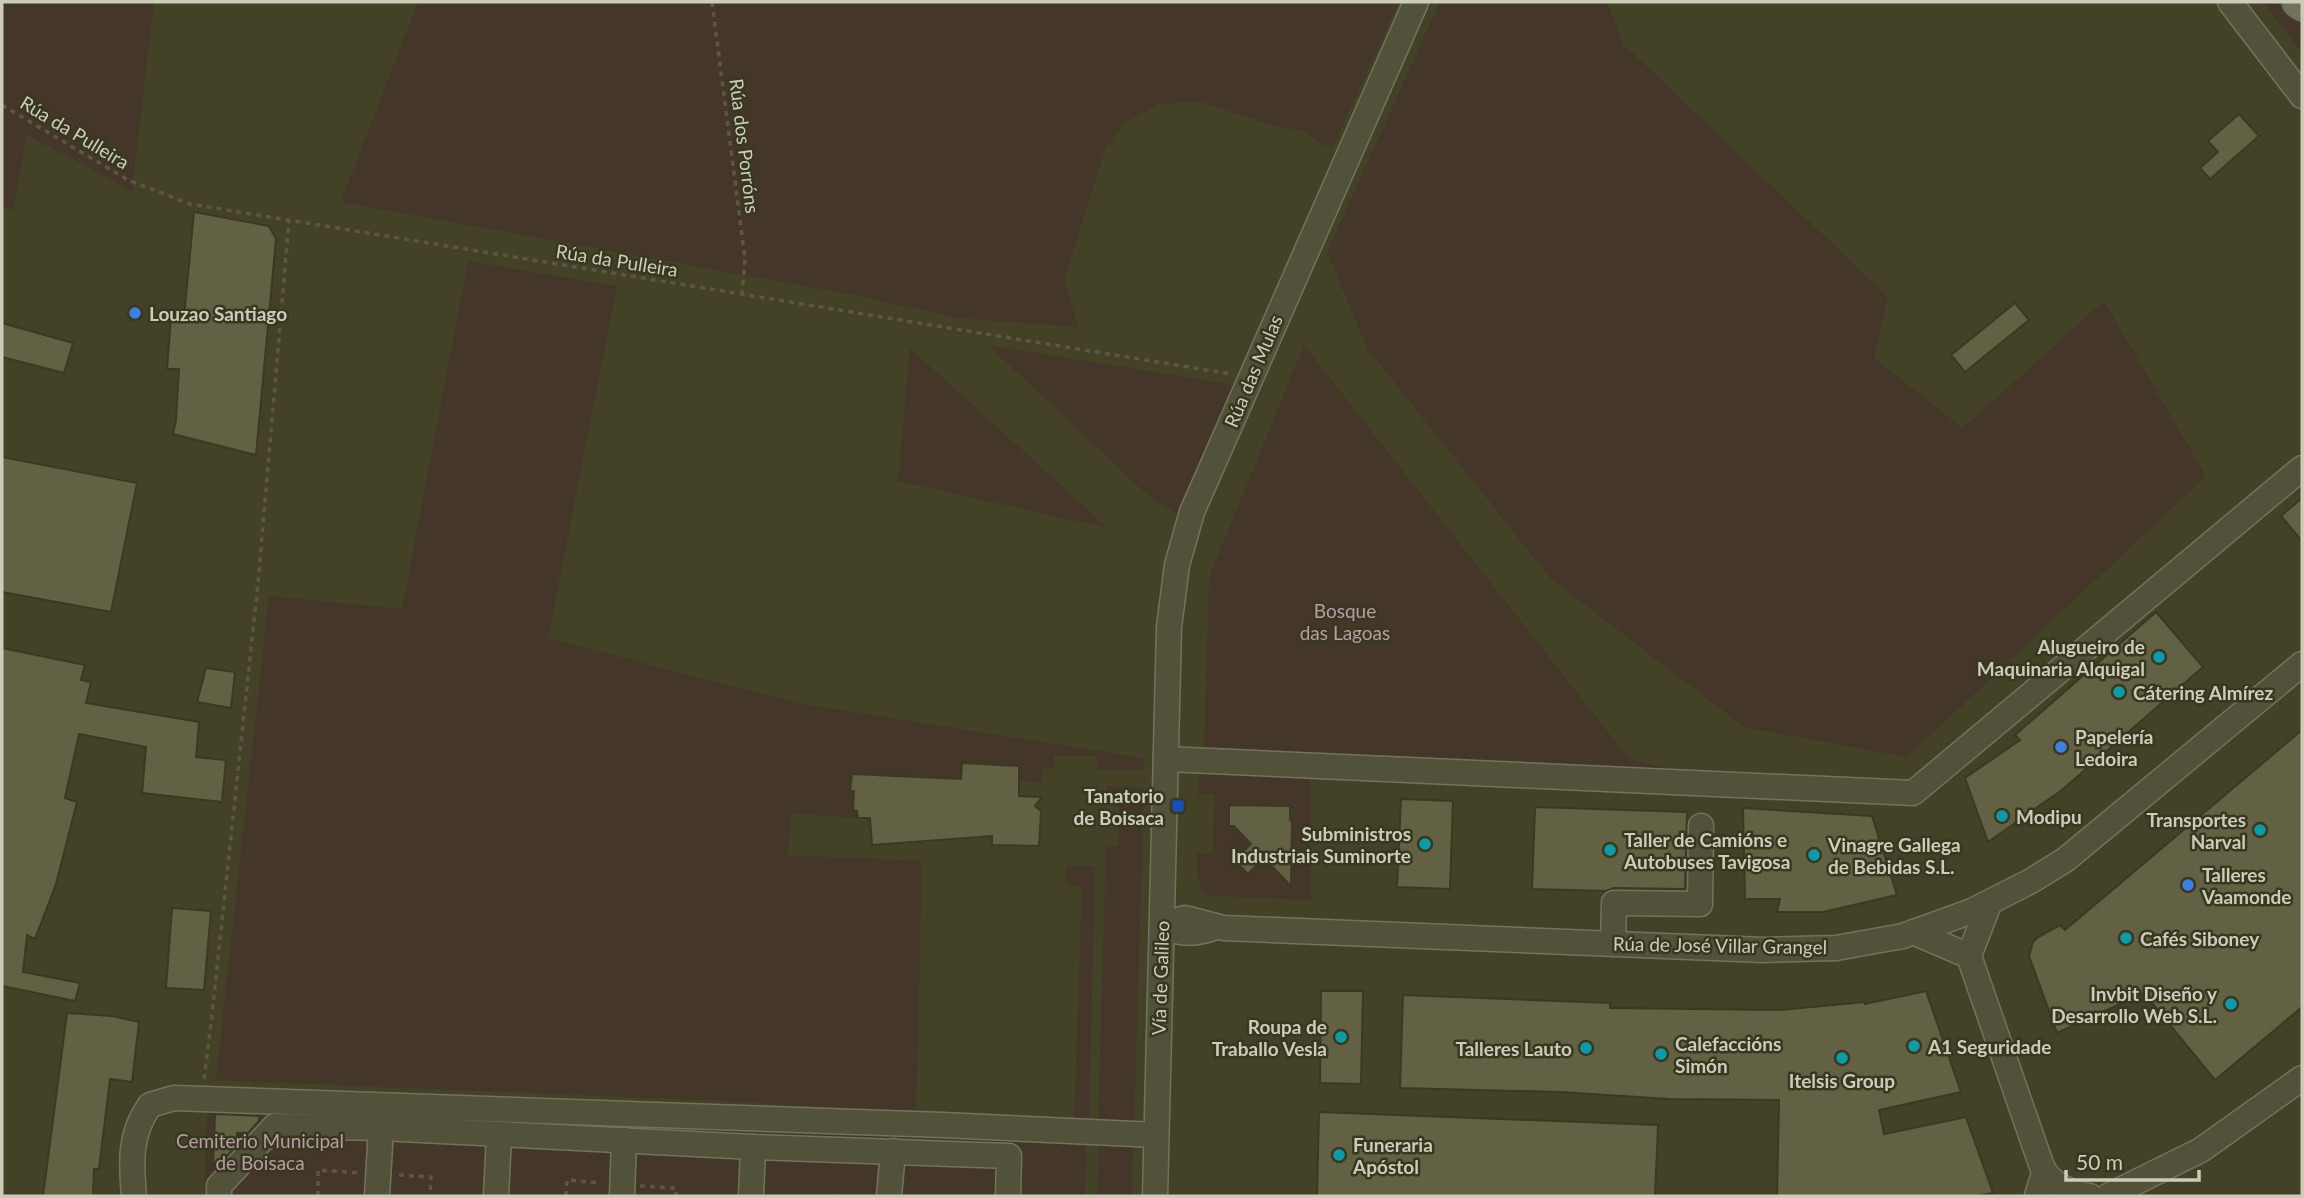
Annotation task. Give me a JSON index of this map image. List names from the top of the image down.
{
  "streets": {
    "street": ["Rúa das Mulas", "Rúa de José Villar Grangel", "Vía de Galileo"],
    "path": ["Rúa da Pulleira", "Rúa dos Porróns"]
  },
  "crossings": [
    ["Rúa da Pulleira", "Rúa dos Porróns"],
    ["Rúa da Pulleira", "Rúa das Mulas"],
    ["Rúa das Mulas", "Vía de Galileo"],
    ["Rúa de José Villar Grangel", "Vía de Galileo"]
  ],
  "parks": ["Bosque das Lagoas", "Cemiterio Municipal de Boisaca"],
  "places": {
    "other": [
      "Louzao Santiago",
      "Alugueiro de Maquinaria Alquigal",
      "Cátering Almírez",
      "Papelería Ledoira",
      "Modipu",
      "Transportes Narval",
      "Subministros Industriais Suminorte",
      "Taller de Camións e Autobuses Tavigosa",
      "Vinagre Gallega de Bebidas S.L.",
      "Talleres Vaamonde",
      "Cafés Siboney",
      "Invbit Diseño y Desarrollo Web S.L.",
      "Roupa de Traballo Vesla",
      "A1 Seguridade",
      "Talleres Lauto",
      "Calefaccións Simón",
      "Itelsis Group",
      "Funeraria Apóstol"
    ],
    "transit": ["Tanatorio de Boisaca"]
  },
  "scale_bar": "50 m"
}
